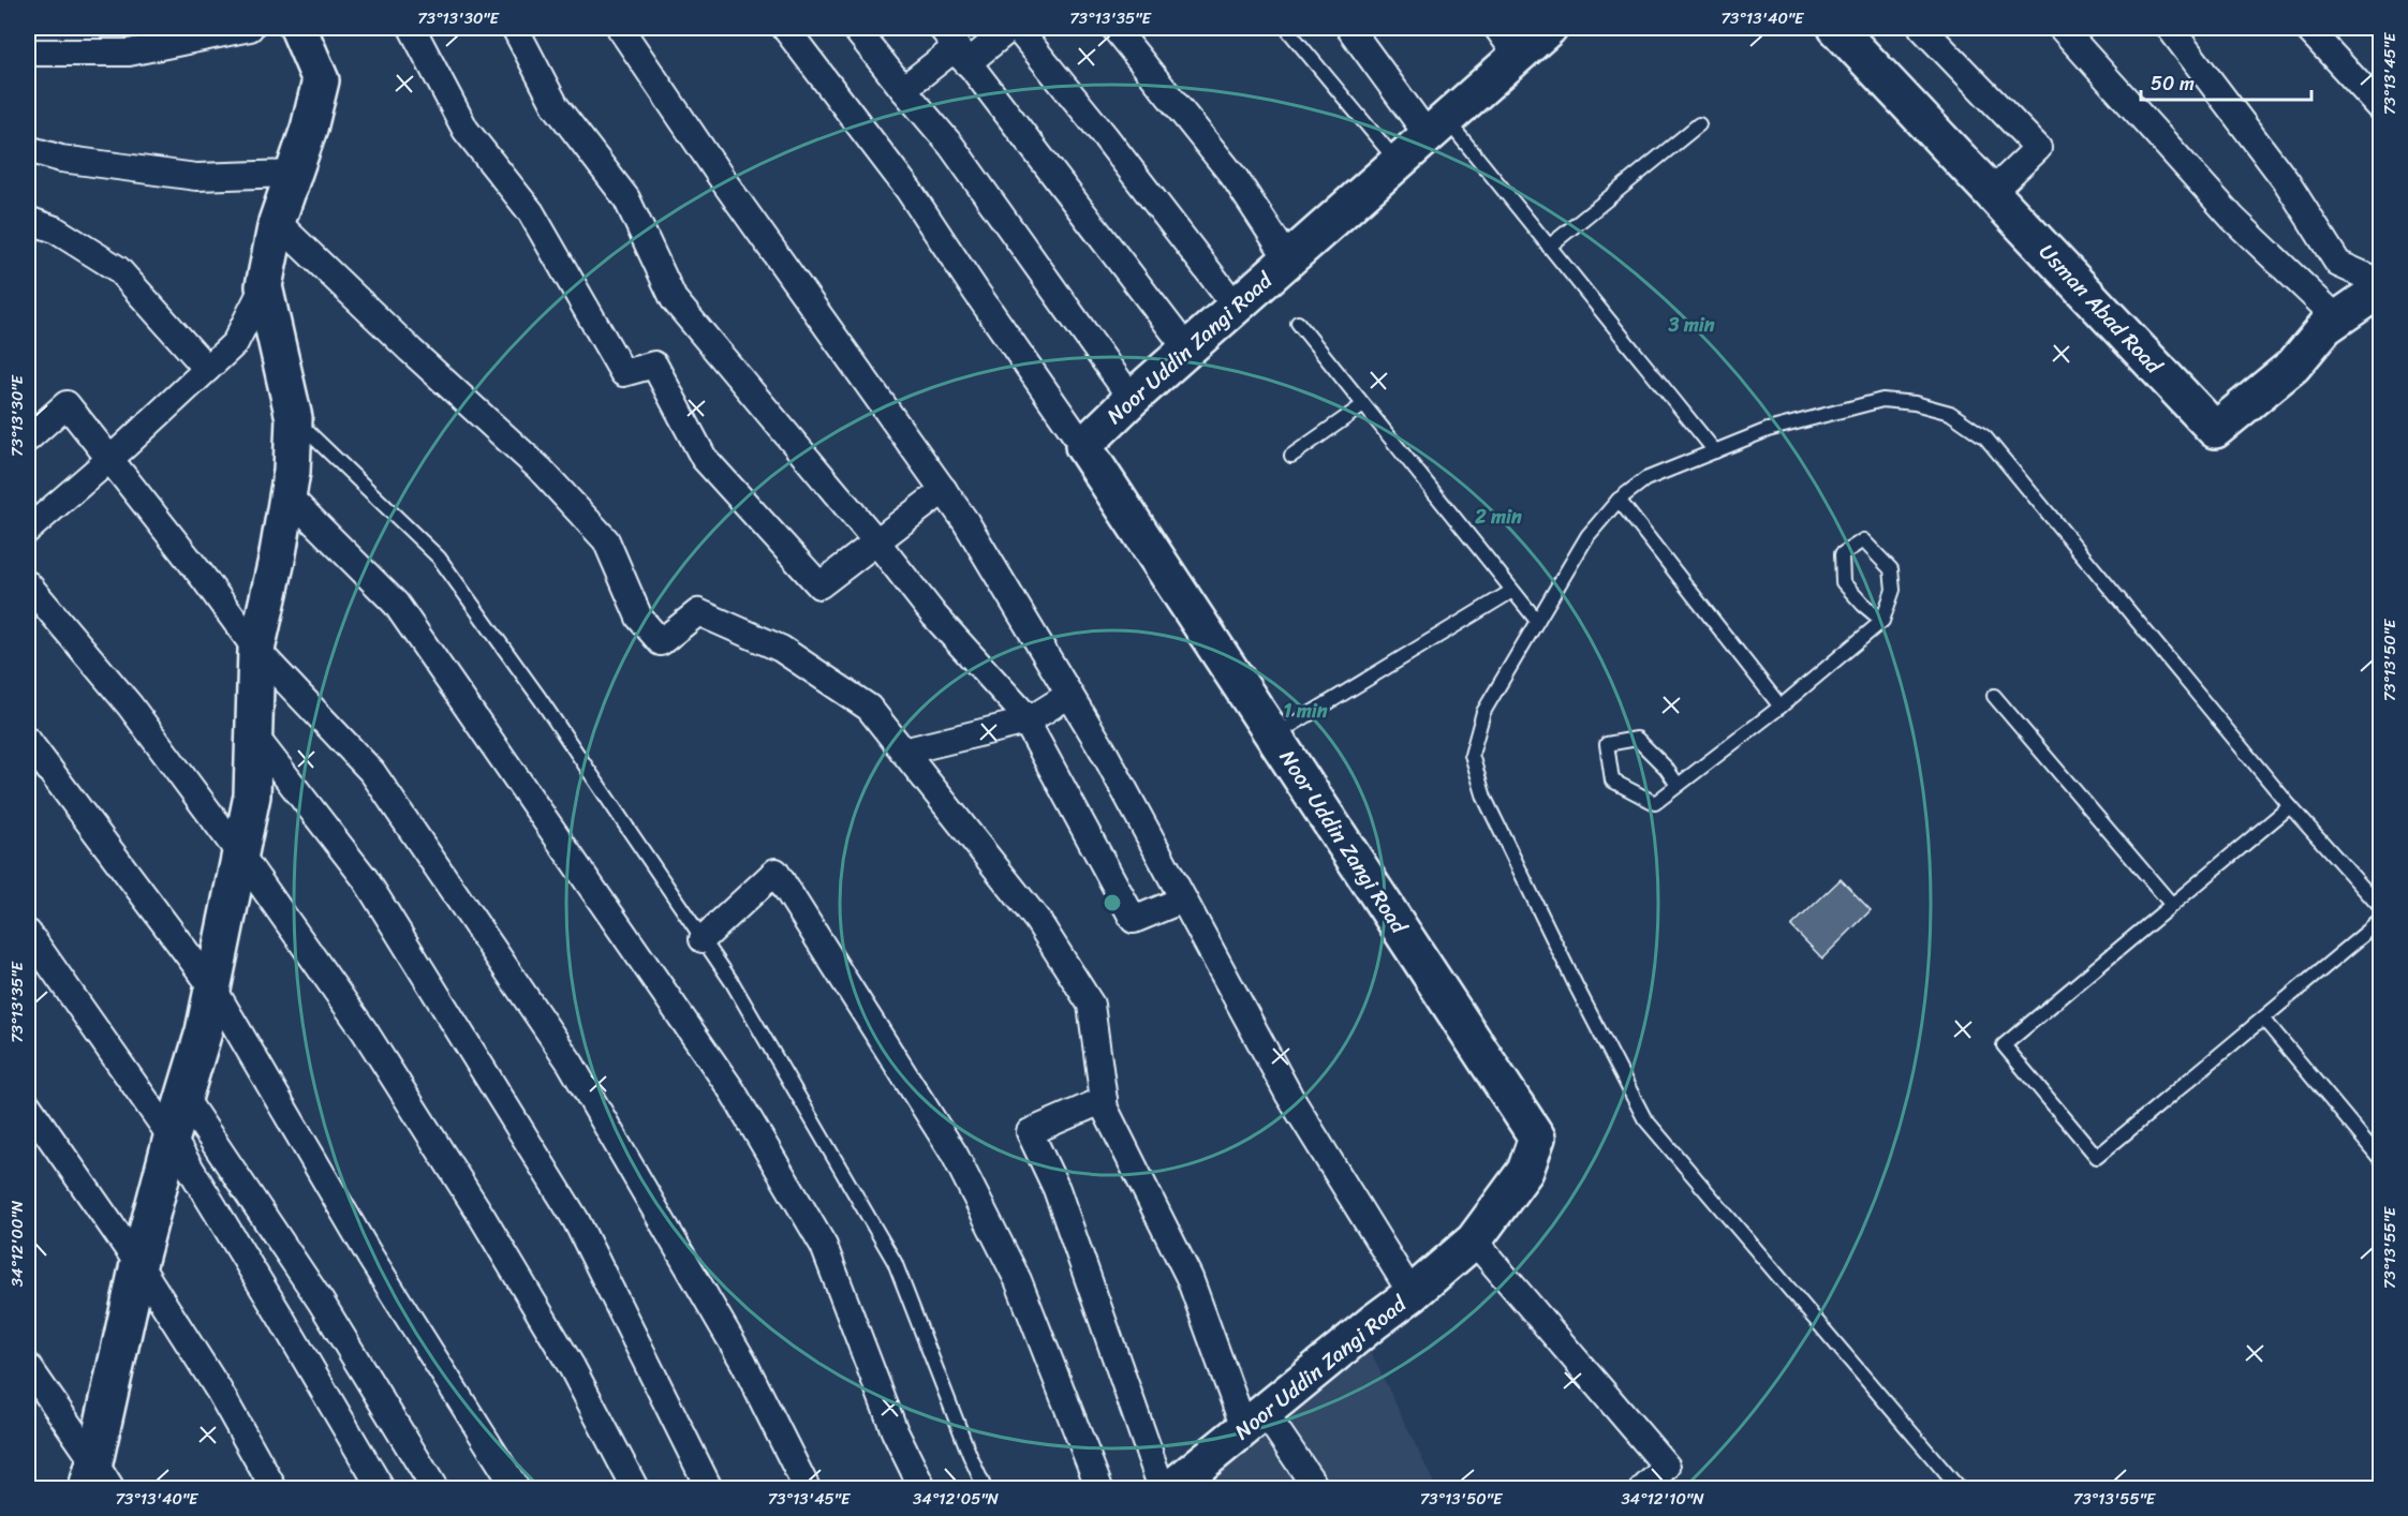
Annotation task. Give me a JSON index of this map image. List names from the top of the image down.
{
  "streets": {
    "street": ["Usman Abad Road", "Noor Uddin Zangi Road"]
  },
  "scale_bar": "50 m",
  "coordinates": [
    "73°13'30\"E",
    "73°13'35\"E",
    "73°13'40\"E",
    "73°13'45\"E",
    "73°13'50\"E",
    "34°12'00\"N",
    "73°13'55\"E",
    "34°12'05\"N",
    "34°12'10\"N"
  ],
  "rings": ["3 min", "2 min", "1 min"]
}
